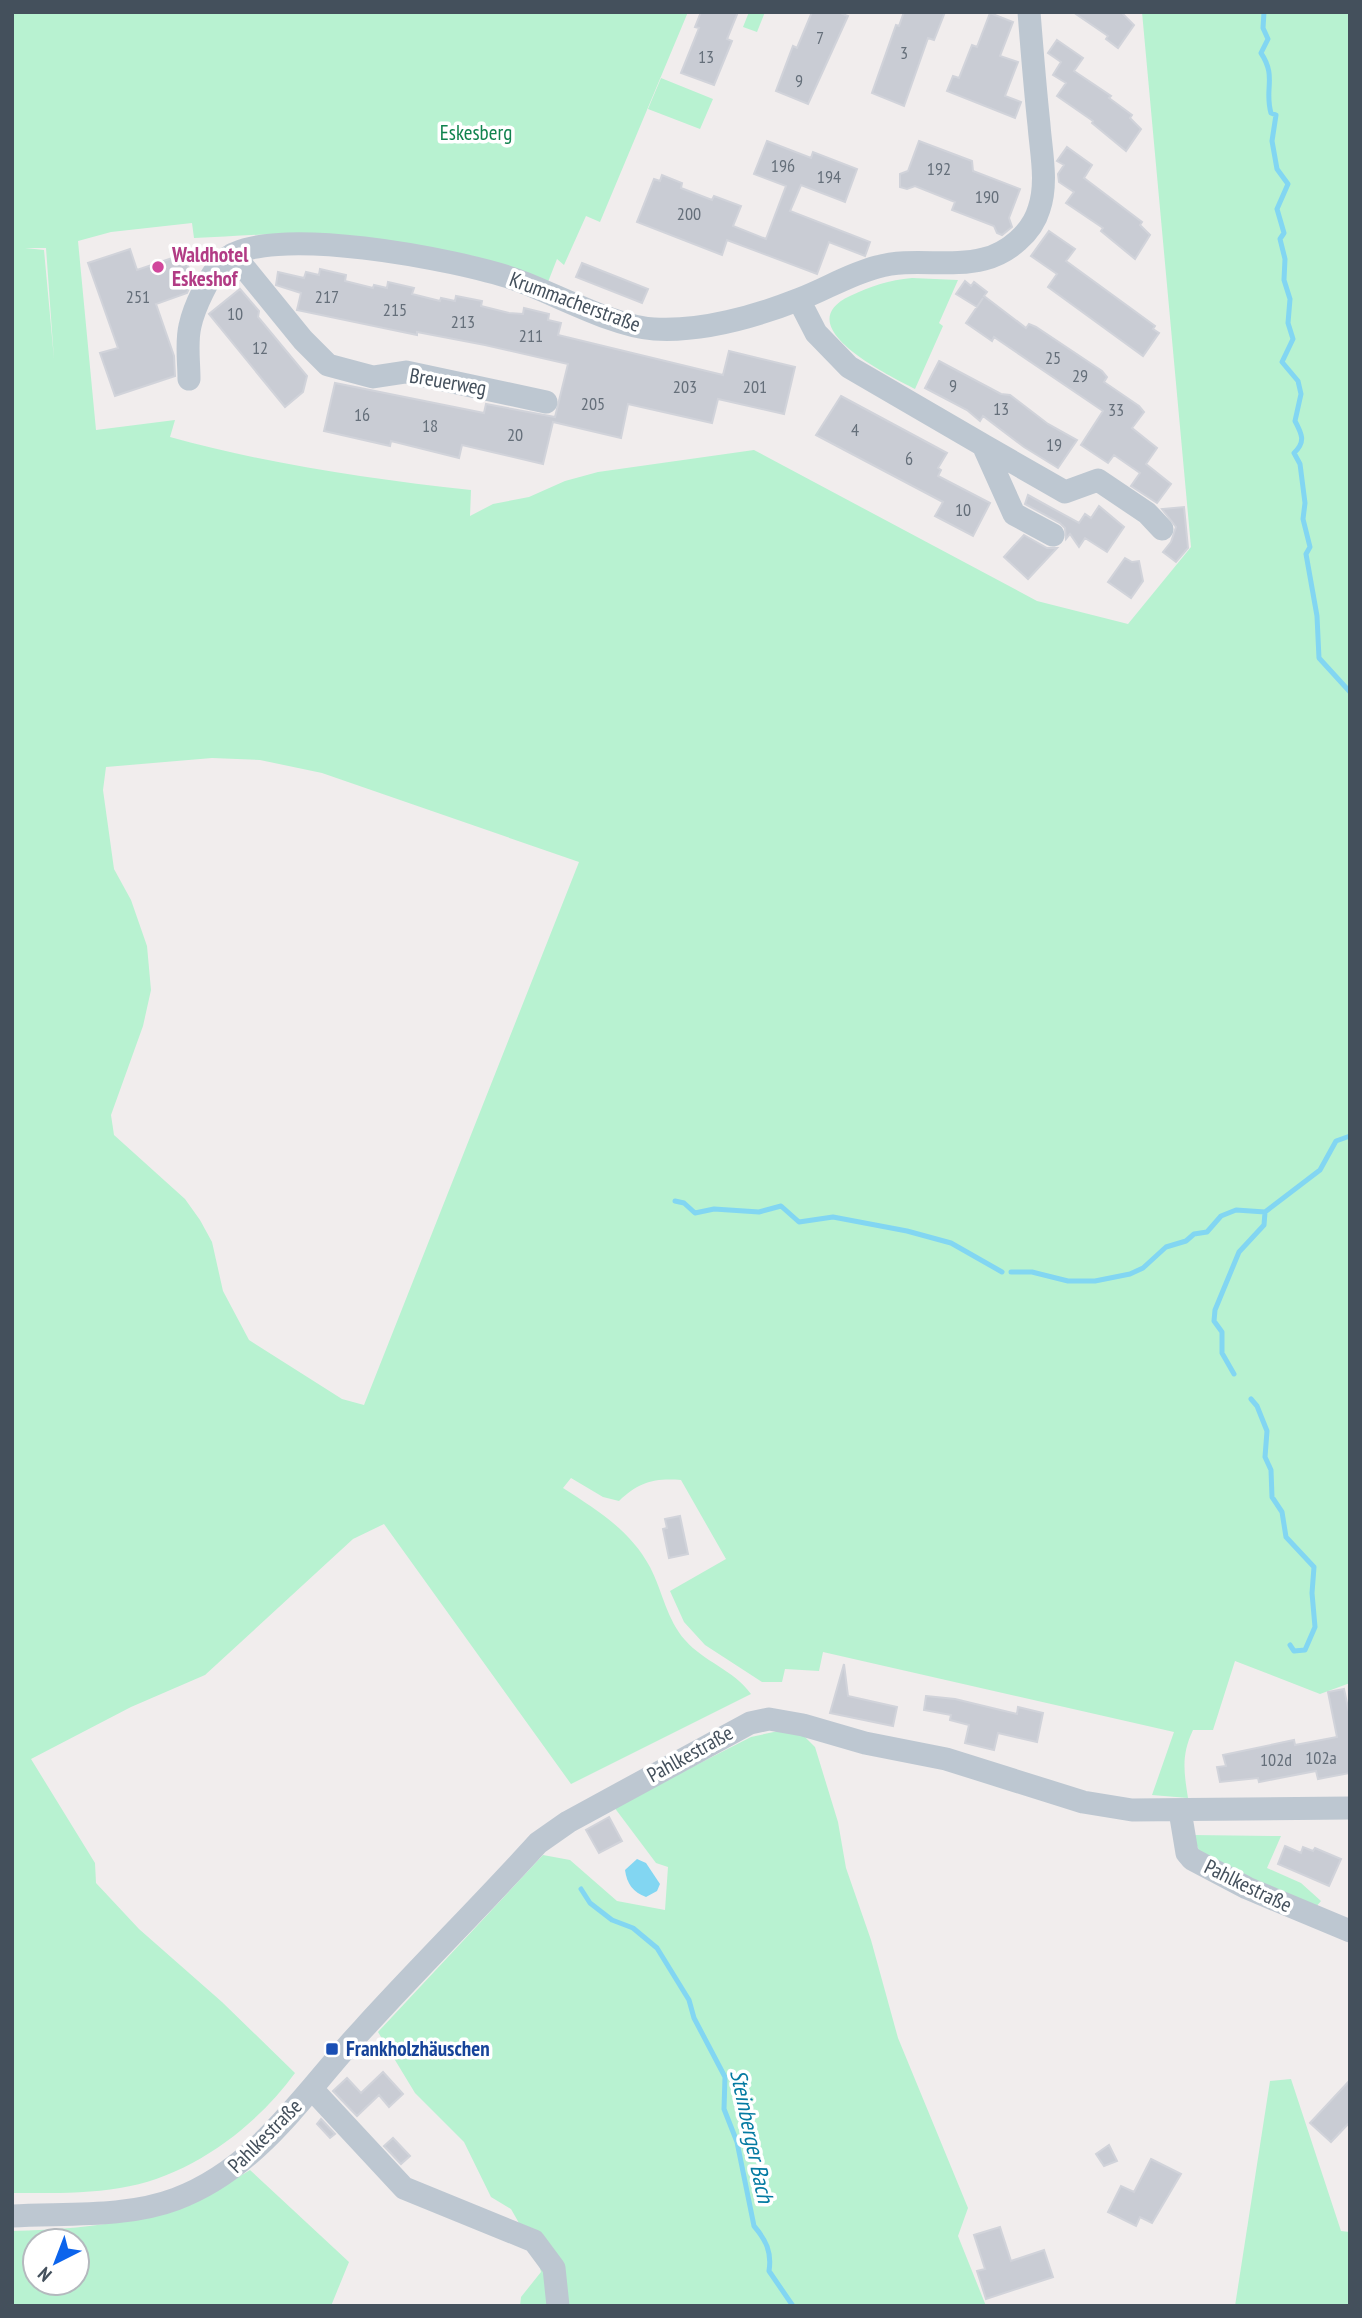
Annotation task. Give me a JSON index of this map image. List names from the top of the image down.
{
  "streets": {
    "street": ["Krummacherstraße", "Breuerweg", "Pahlkestraße"]
  },
  "crossings": [
    ["Krummacherstraße", "Breuerweg"]
  ],
  "water": ["Steinberger Bach"],
  "parks": ["Eskesberg"],
  "places": {
    "other": ["Waldhotel Eskeshof"],
    "transit": ["Frankholzhäuschen"]
  },
  "house_numbers": [
    "7",
    "3",
    "13",
    "9",
    "196",
    "192",
    "194",
    "190",
    "200",
    "251",
    "217",
    "215",
    "10",
    "213",
    "211",
    "12",
    "25",
    "29",
    "9",
    "203",
    "201",
    "205",
    "13",
    "33",
    "16",
    "18",
    "4",
    "20",
    "19",
    "6",
    "10",
    "102a",
    "102d"
  ],
  "north": "bottom left"
}
